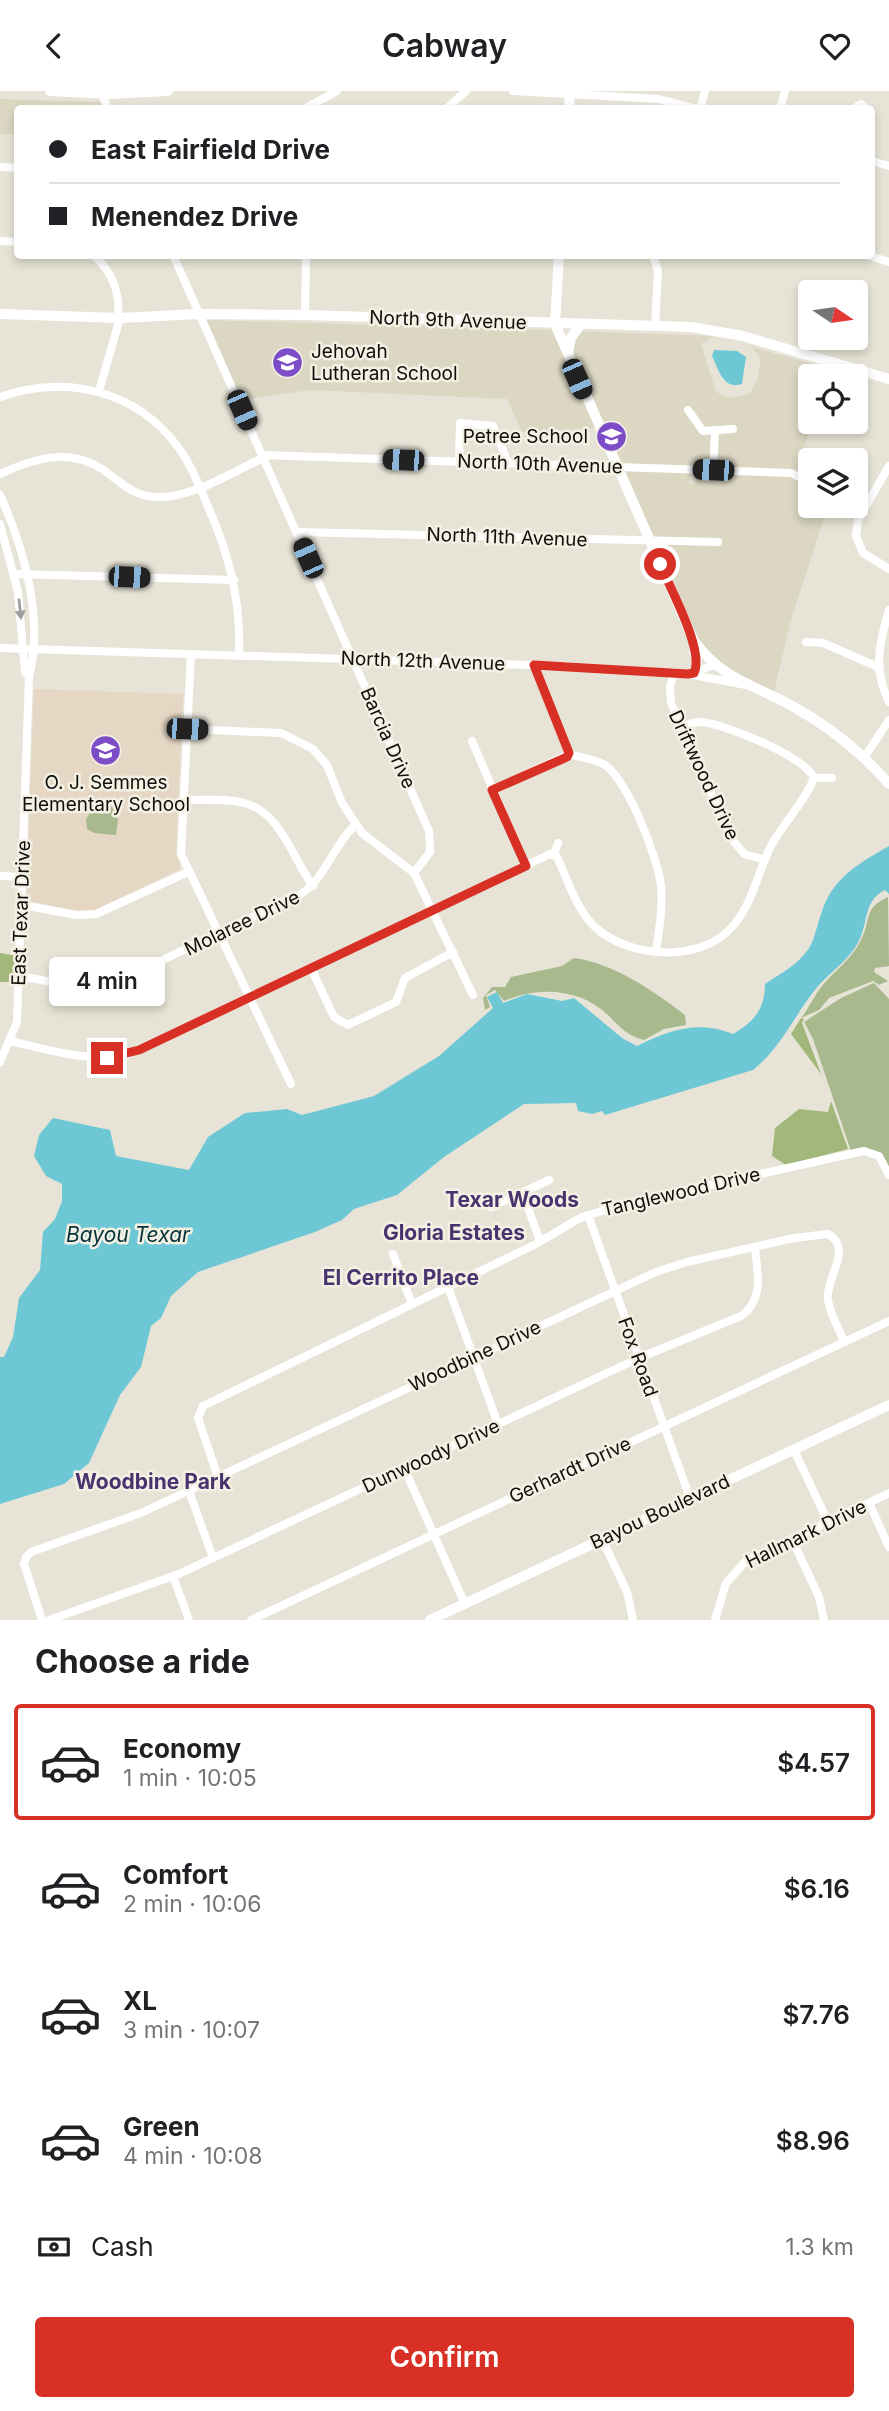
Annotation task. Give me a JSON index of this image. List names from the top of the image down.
{
  "streets": {
    "main road": ["North 9th Avenue", "Bayou Boulevard"],
    "street": [
      "North 10th Avenue",
      "North 11th Avenue",
      "North 12th Avenue",
      "Barcia Drive",
      "Driftwood Drive",
      "East Texar Drive",
      "Molaree Drive",
      "Tanglewood Drive",
      "Woodbine Drive",
      "Fox Road",
      "Dunwoody Drive",
      "Gerhardt Drive",
      "Hallmark Drive"
    ]
  },
  "crossings": [
    ["North 9th Avenue", "Barcia Drive"],
    ["North 10th Avenue", "Barcia Drive"],
    ["North 11th Avenue", "Barcia Drive"],
    ["North 12th Avenue", "Barcia Drive"],
    ["North 12th Avenue", "Driftwood Drive"],
    ["East Texar Drive", "Molaree Drive"],
    ["Tanglewood Drive", "Woodbine Drive"],
    ["Tanglewood Drive", "Fox Road"],
    ["Woodbine Drive", "Fox Road"],
    ["Woodbine Drive", "Dunwoody Drive"],
    ["Woodbine Drive", "Gerhardt Drive"],
    ["Fox Road", "Dunwoody Drive"],
    ["Fox Road", "Gerhardt Drive"],
    ["Fox Road", "Bayou Boulevard"]
  ],
  "districts": [
    "Texar Woods",
    "Gloria Estates",
    "El Cerrito Place",
    "Woodbine Park"
  ],
  "water": ["Bayou Texar"],
  "places": {
    "school or university": ["Jehovah Lutheran School", "Petree School", "O. J. Semmes Elementary School"]
  },
  "north": "right",
  "page": {
    "header": "Cabway",
    "banner": ["East Fairfield Drive", "Menendez Drive"],
    "bubble": "4 min",
    "heading": "Choose a ride",
    "list": [
      {
        "name": "Economy",
        "note": "1 min · 10:05",
        "value": "$4.57"
      },
      {
        "name": "Comfort",
        "note": "2 min · 10:06",
        "value": "$6.16"
      },
      {
        "name": "XL",
        "note": "3 min · 10:07",
        "value": "$7.76"
      },
      {
        "name": "Green",
        "note": "4 min · 10:08",
        "value": "$8.96"
      }
    ],
    "pay": ["Cash", "1.3 km"],
    "buttons": "Confirm"
  }
}
